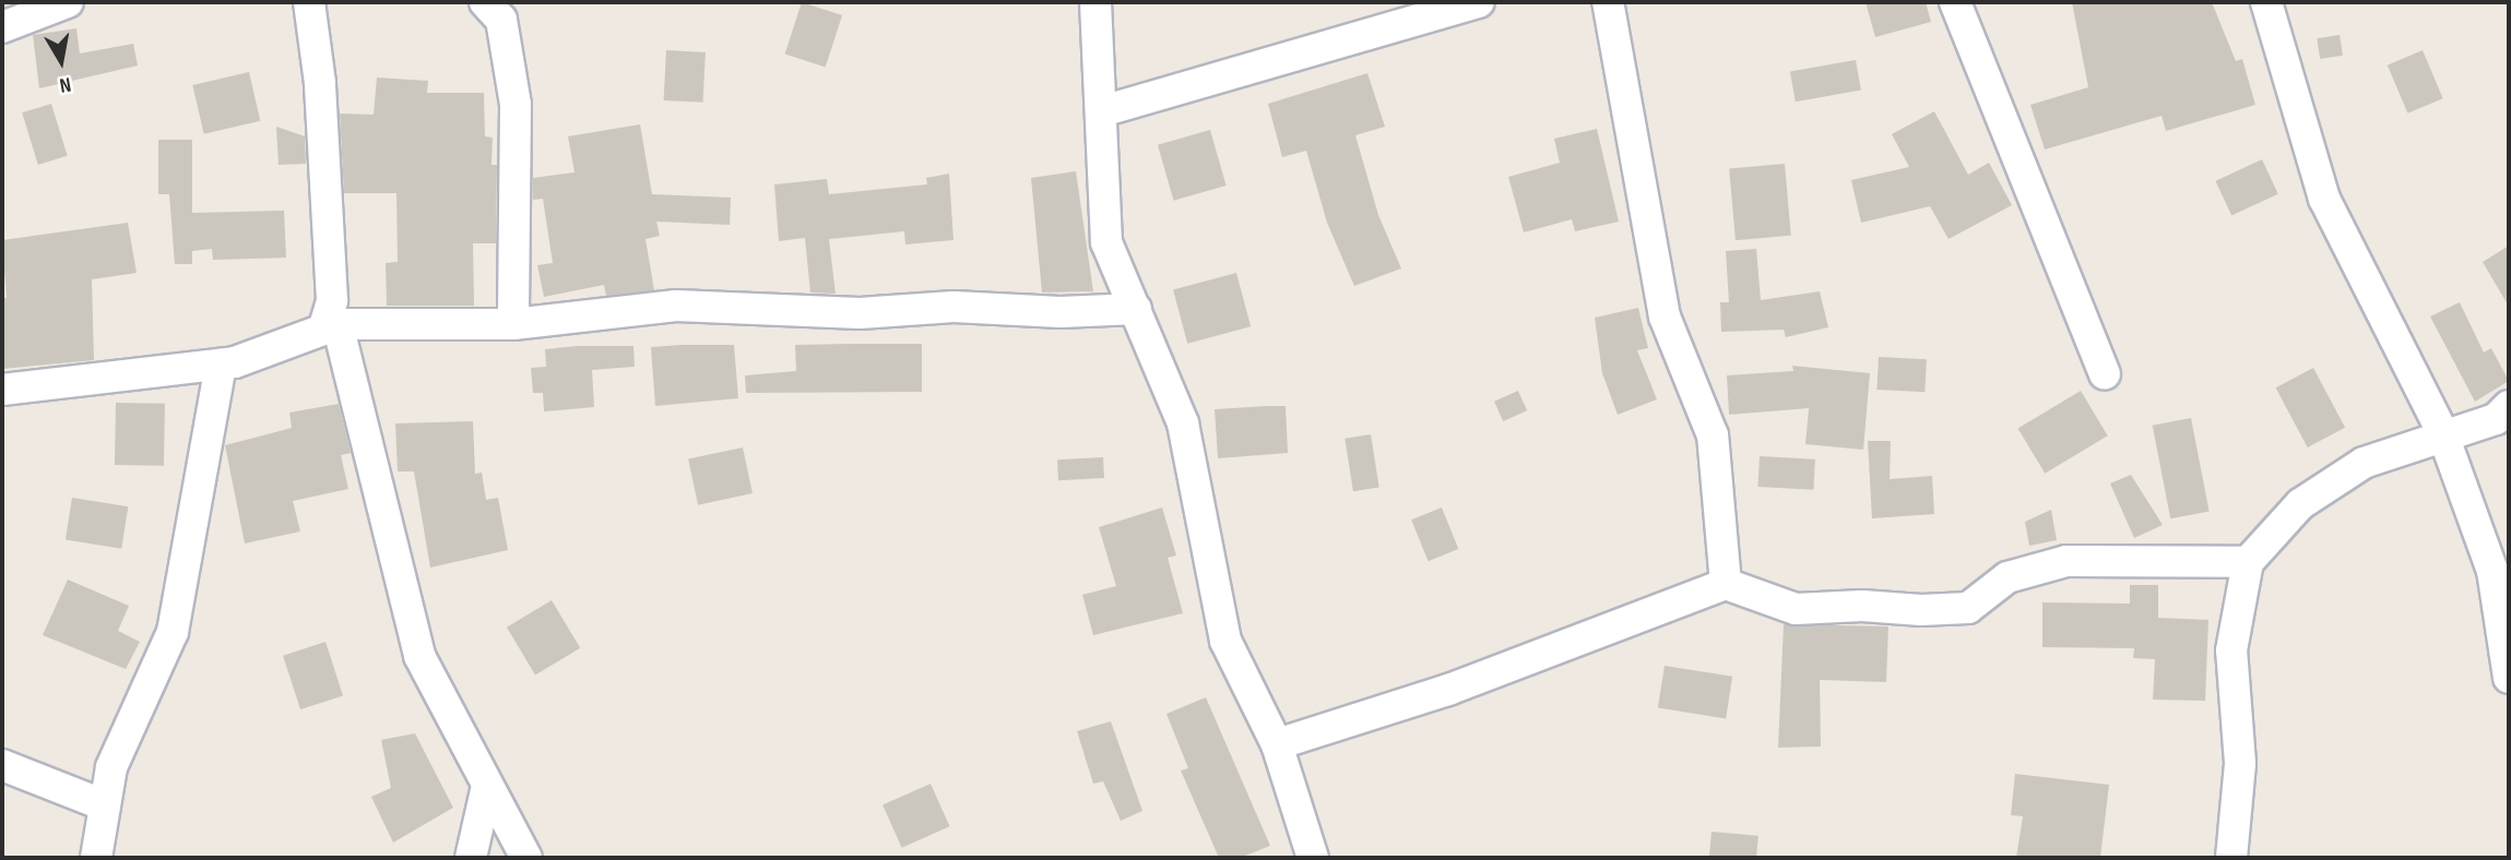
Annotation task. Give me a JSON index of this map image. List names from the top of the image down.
{
  "north": "bottom"
}
